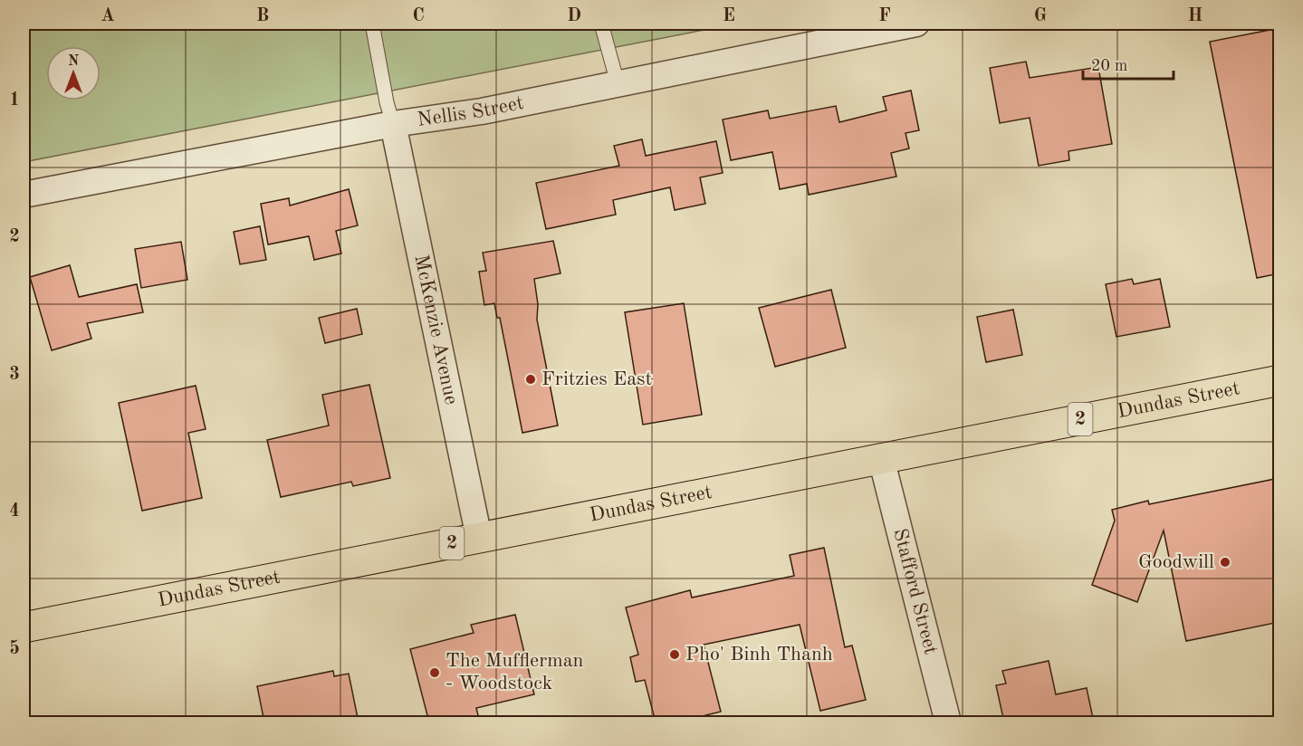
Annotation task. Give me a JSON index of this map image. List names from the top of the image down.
{
  "streets": {
    "main road": ["Dundas Street", "2"],
    "street": ["Nellis Street", "McKenzie Avenue", "Stafford Street"]
  },
  "crossings": [
    ["Nellis Street", "McKenzie Avenue"],
    ["McKenzie Avenue", "Dundas Street"],
    ["Dundas Street", "Stafford Street"]
  ],
  "places": [
    "Fritzies East",
    "Goodwill",
    "Pho' Binh Thanh",
    "The Mufflerman - Woodstock"
  ],
  "scale_bar": "20 m",
  "north": "top",
  "grid": {
    "columns": [
      "A",
      "B",
      "C",
      "D",
      "E",
      "F",
      "G",
      "H"
    ],
    "rows": [
      "1",
      "2",
      "3",
      "4",
      "5"
    ]
  }
}
